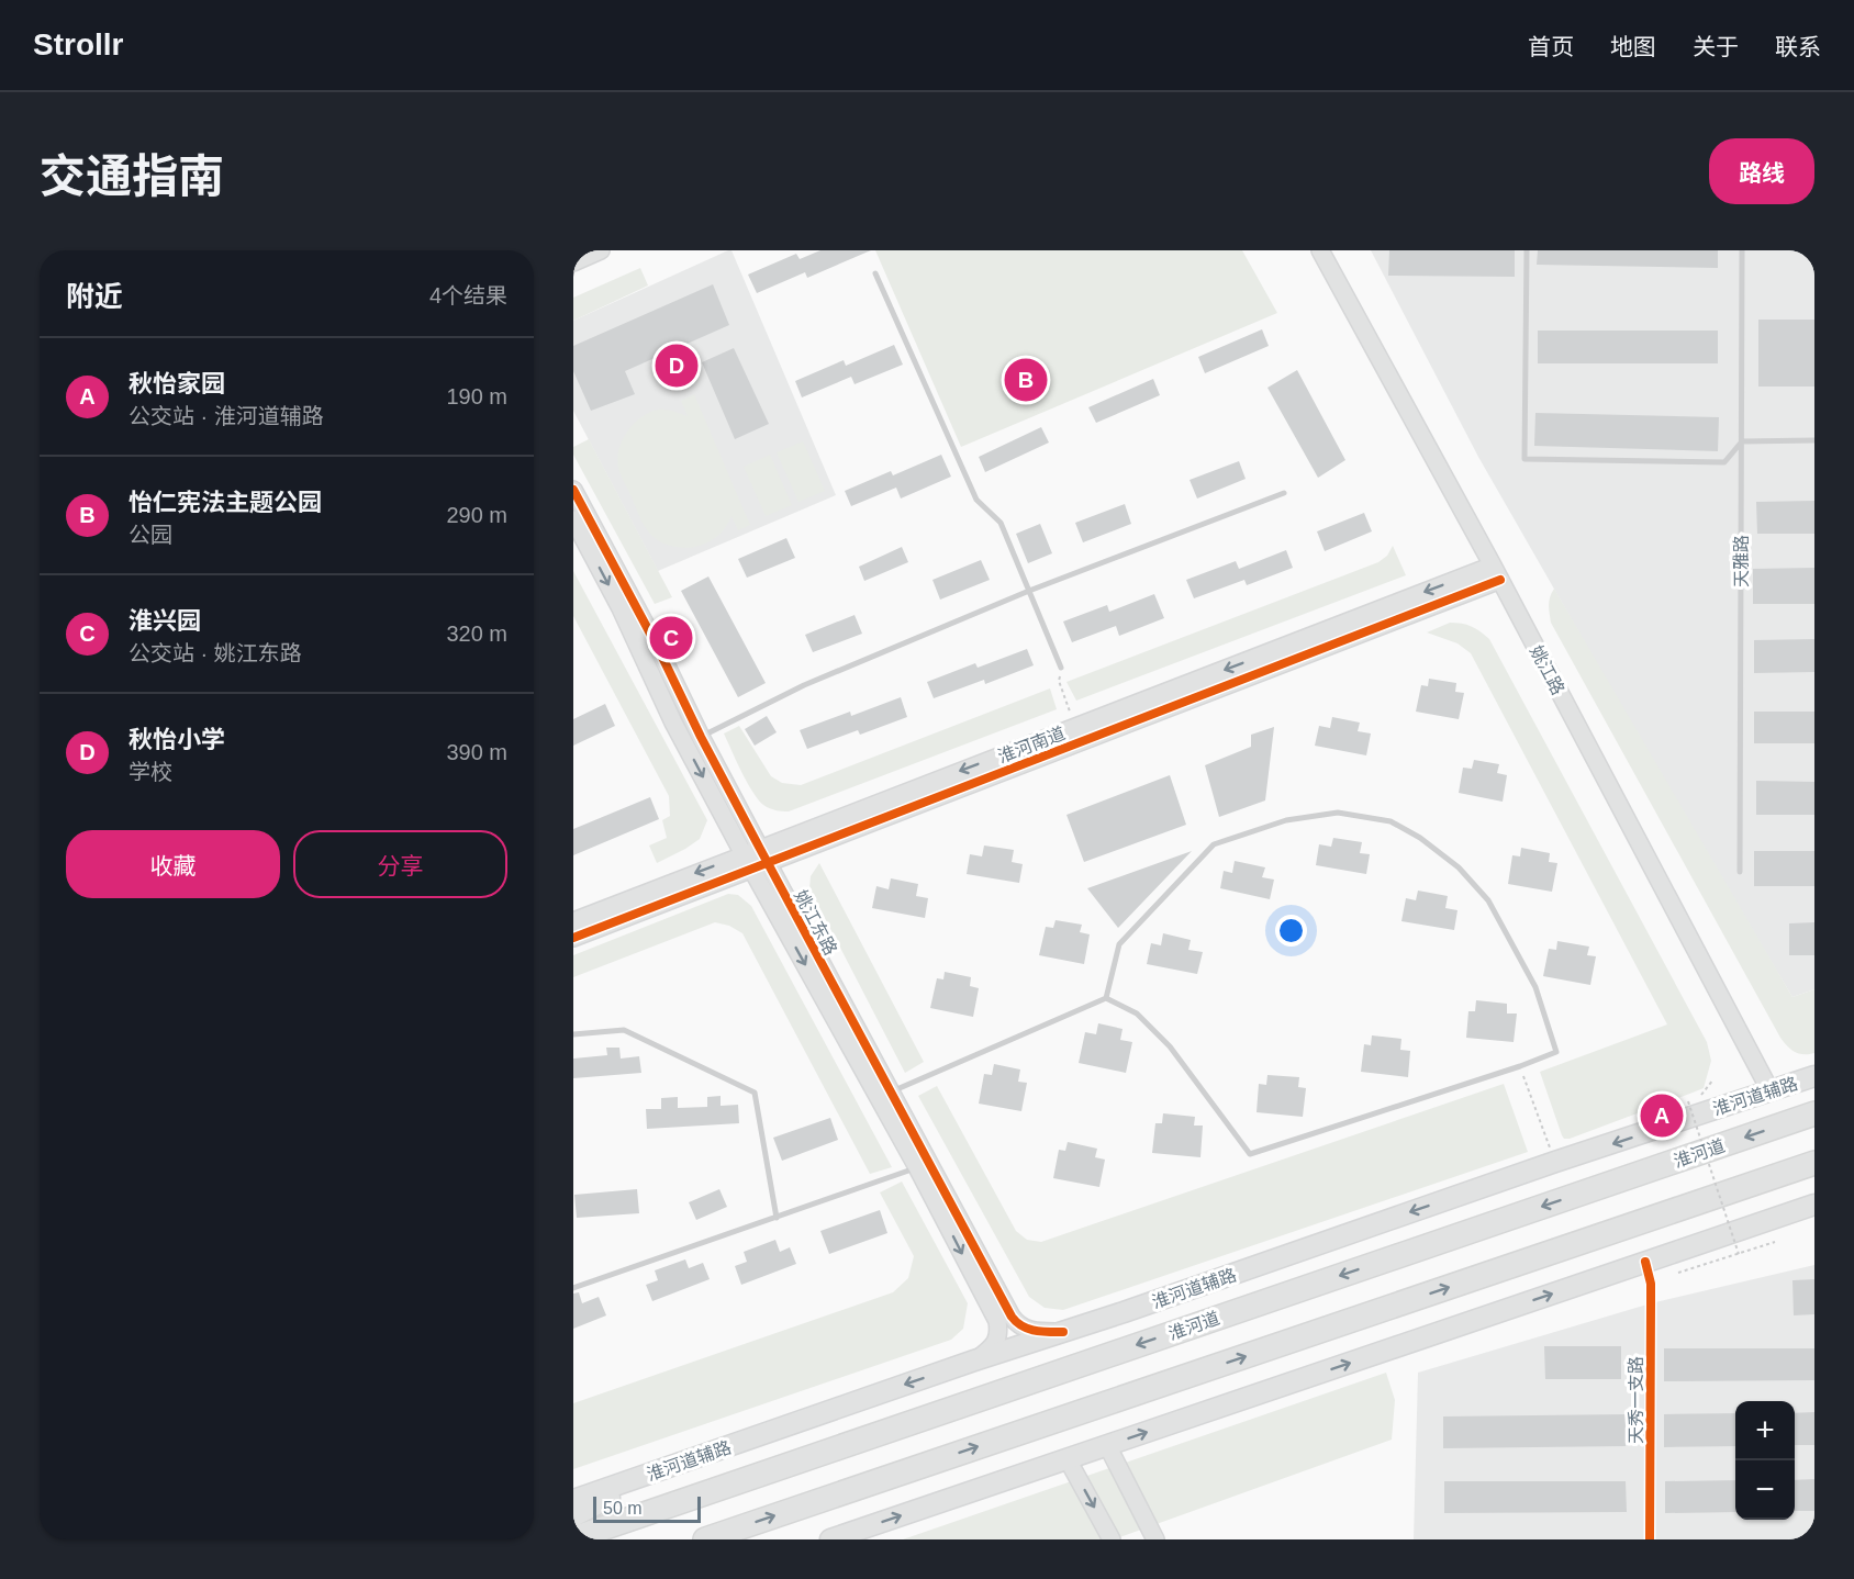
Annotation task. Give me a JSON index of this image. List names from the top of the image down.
{
  "streets": {
    "highway": ["淮河道"],
    "main road": ["淮河道辅路"],
    "street": [
      "姚江路",
      "淮河南道",
      "姚江东路",
      "天秀一支路"
    ],
    "lane": ["天雅路"]
  },
  "crossings": [
    ["姚江路", "淮河南道"],
    ["姚江路", "淮河道辅路"],
    ["淮河南道", "姚江东路"],
    ["姚江东路", "淮河道辅路"]
  ],
  "scale_bar": "50 m",
  "page": {
    "header": "Strollr",
    "nav": [
      "首页",
      "地图",
      "关于",
      "联系"
    ],
    "title": "交通指南",
    "buttons": [
      "路线",
      ["收藏", "分享"]
    ],
    "heading": ["附近", "4个结果"],
    "list": [
      {
        "mark": "A",
        "name": "秋怡家园",
        "note": "公交站 · 淮河道辅路",
        "value": "190 m"
      },
      {
        "mark": "B",
        "name": "怡仁宪法主题公园",
        "note": "公园",
        "value": "290 m"
      },
      {
        "mark": "C",
        "name": "淮兴园",
        "note": "公交站 · 姚江东路",
        "value": "320 m"
      },
      {
        "mark": "D",
        "name": "秋怡小学",
        "note": "学校",
        "value": "390 m"
      }
    ],
    "pins": [
      "D",
      "B",
      "C",
      "A"
    ],
    "map_buttons": ["+", "−"],
    "scale": "50 m"
  }
}
